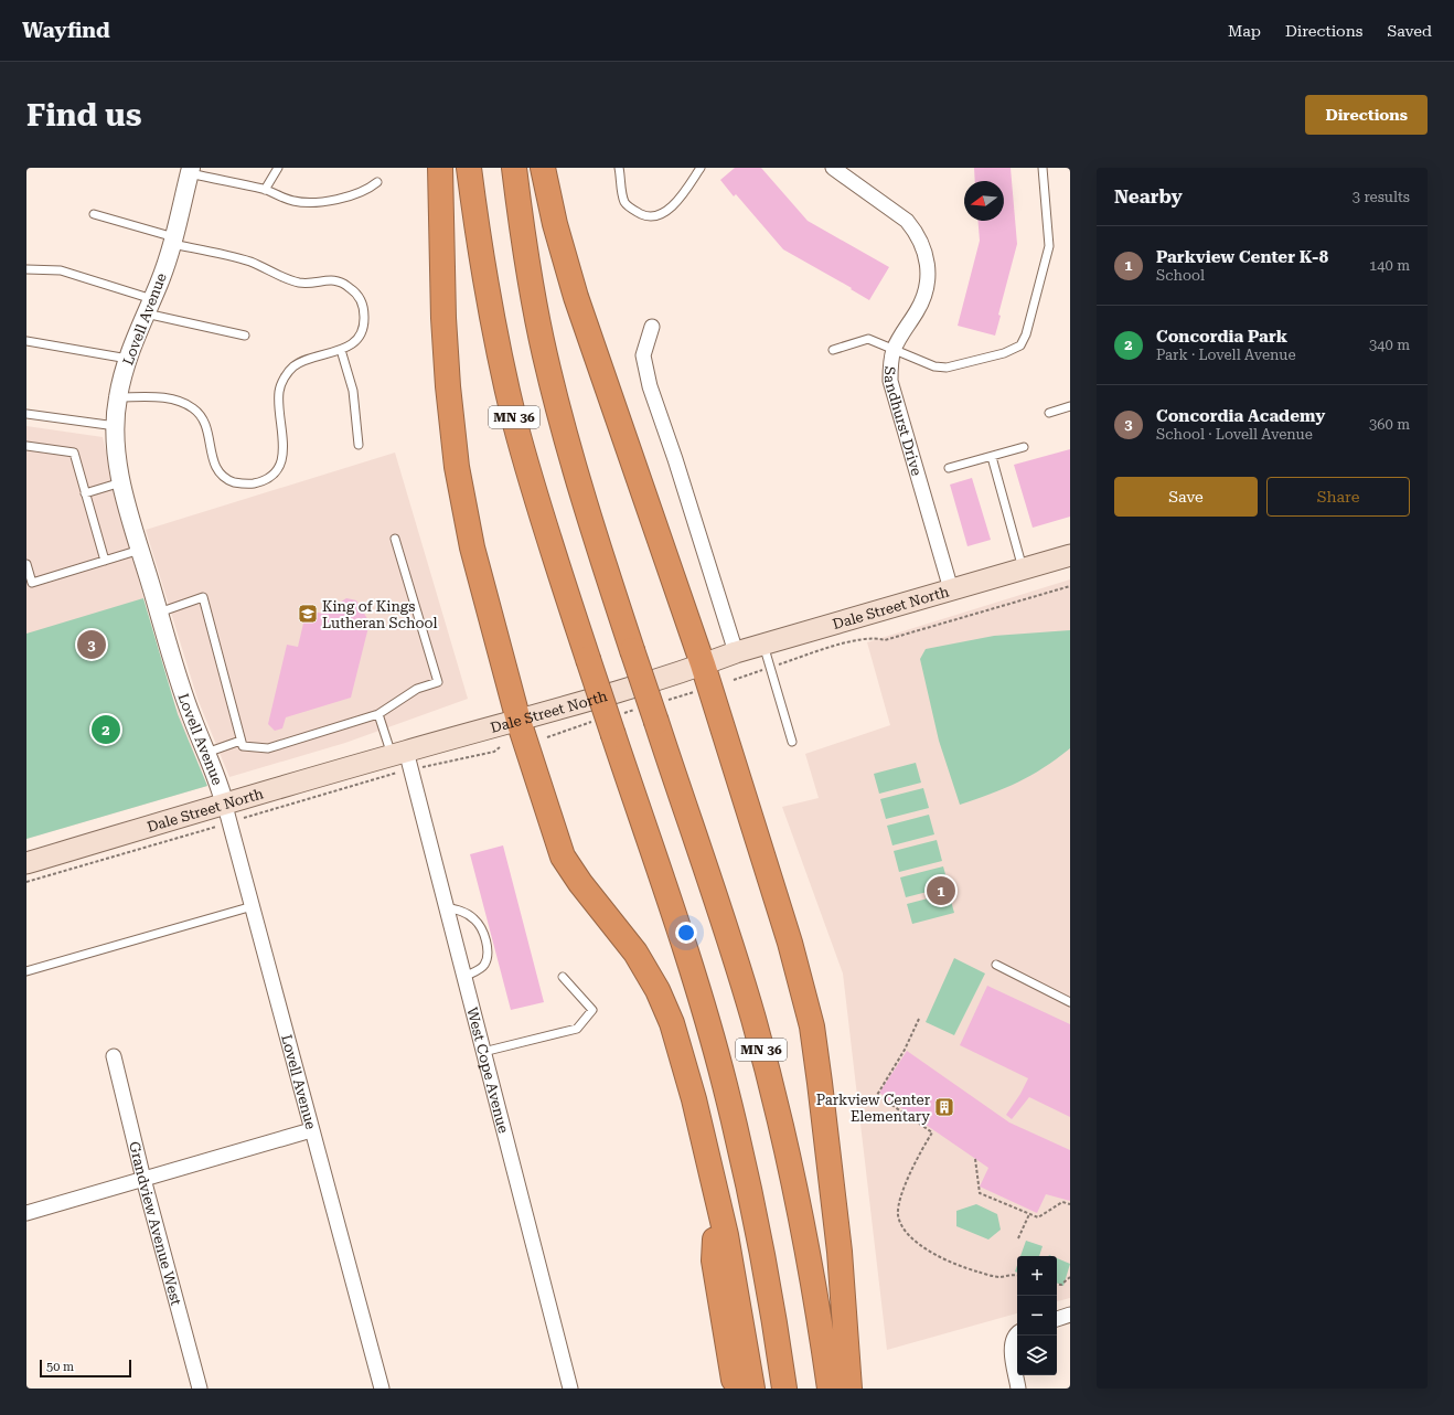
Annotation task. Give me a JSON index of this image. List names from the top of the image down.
{
  "streets": {
    "highway": ["MN 36"],
    "main road": ["Dale Street North"],
    "street": [
      "Lovell Avenue",
      "Sandhurst Drive",
      "West Cope Avenue",
      "Grandview Avenue West"
    ]
  },
  "crossings": [
    ["Lovell Avenue", "Dale Street North"],
    ["Sandhurst Drive", "Dale Street North"],
    ["Dale Street North", "West Cope Avenue"]
  ],
  "places": {
    "school or university": ["King of Kings Lutheran School"],
    "building": ["Parkview Center Elementary"]
  },
  "scale_bar": "50 m",
  "north": "left",
  "page": {
    "header": "Wayfind",
    "nav": ["Map", "Directions", "Saved"],
    "buttons": [
      "Directions",
      ["Save", "Share"]
    ],
    "title": "Find us",
    "heading": ["Nearby", "3 results"],
    "list": [
      {
        "mark": "1",
        "name": "Parkview Center K-8",
        "note": "School",
        "value": "140 m"
      },
      {
        "mark": "2",
        "name": "Concordia Park",
        "note": "Park · Lovell Avenue",
        "value": "340 m"
      },
      {
        "mark": "3",
        "name": "Concordia Academy",
        "note": "School · Lovell Avenue",
        "value": "360 m"
      }
    ],
    "pins": ["3", "2", "1"],
    "map_buttons": ["+", "−"],
    "scale": "50 m"
  }
}
